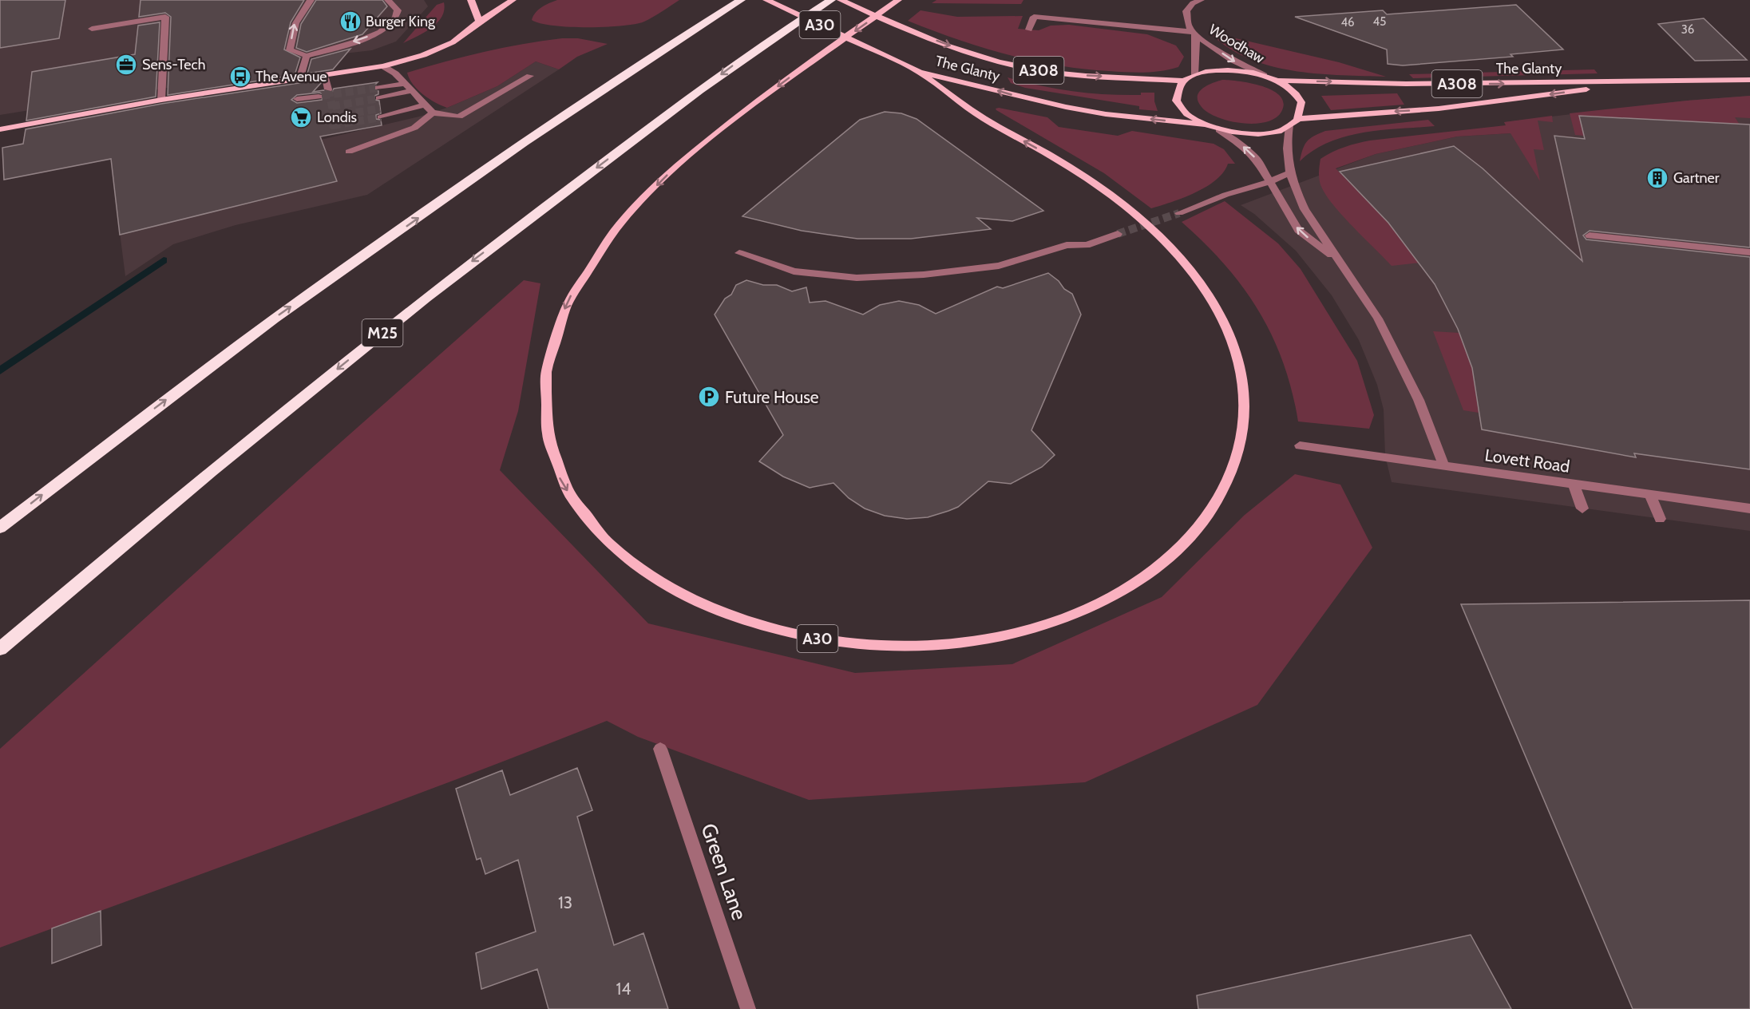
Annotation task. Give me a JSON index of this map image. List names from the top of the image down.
{
  "streets": {
    "highway": ["M25"],
    "main road": ["A30", "The Glanty", "A308"],
    "street": ["Woodhaw", "Lovett Road", "Green Lane"]
  },
  "crossings": [
    ["A30", "The Glanty"]
  ],
  "one_way": ["Woodhaw"],
  "places": {
    "restaurant": ["Burger King"],
    "office": ["Sens-Tech"],
    "bus stop": ["The Avenue"],
    "supermarket": ["Londis"],
    "building": ["Gartner"],
    "parking": ["Future House"]
  },
  "house_numbers": [
    "45",
    "46",
    "36",
    "13",
    "14"
  ]
}
